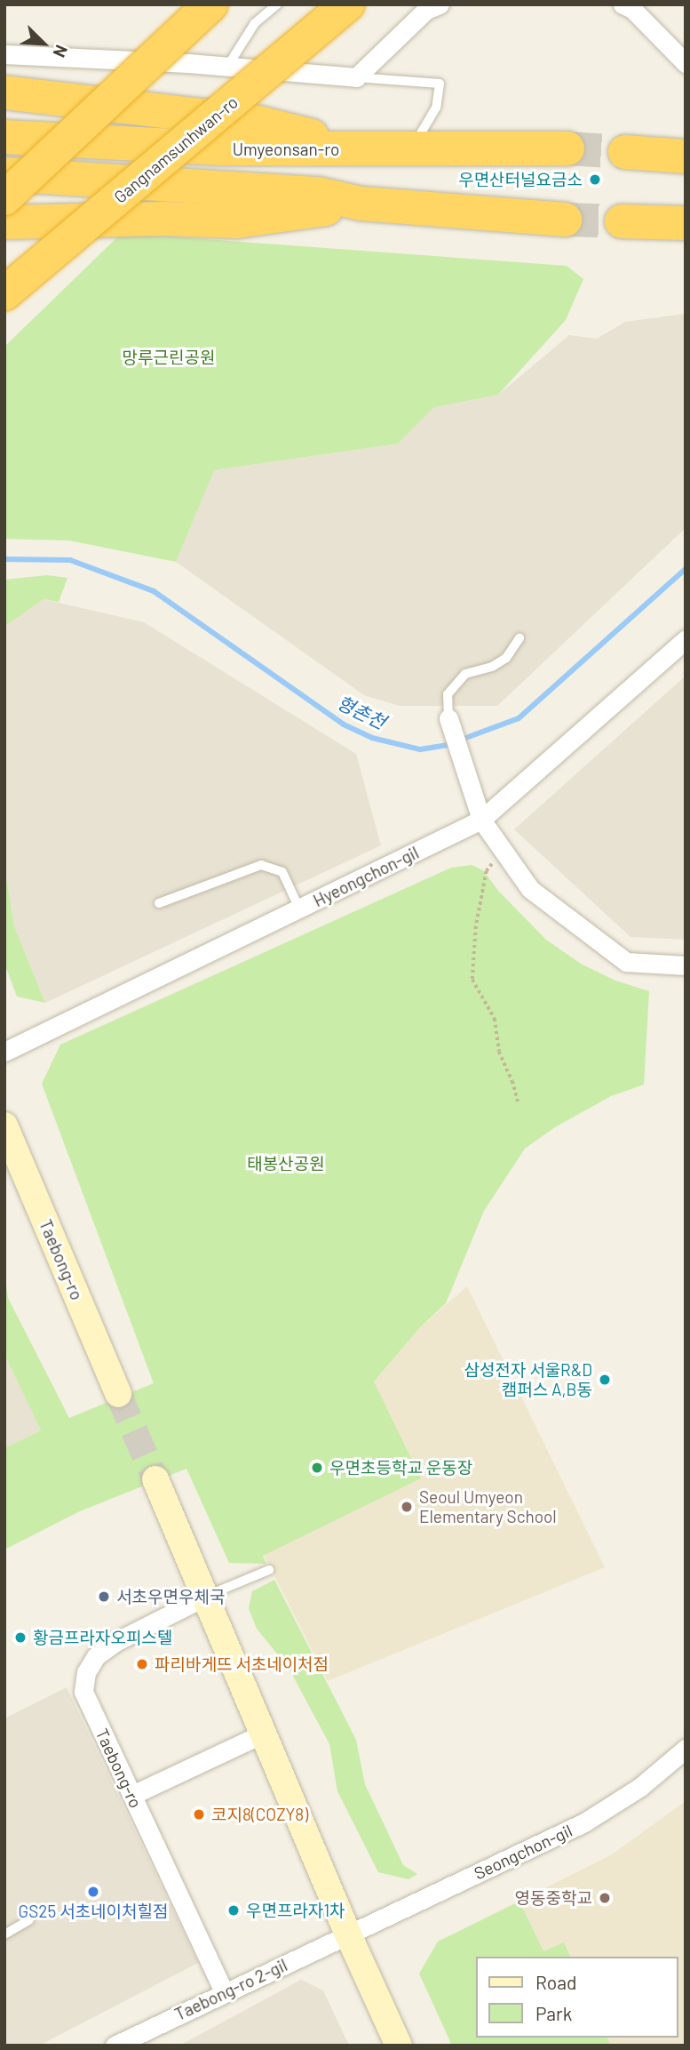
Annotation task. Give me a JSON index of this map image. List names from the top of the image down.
{
  "streets": {
    "highway": ["Gangnamsunhwan-ro", "Umyeonsan-ro"],
    "street": [
      "Hyeongchon-gil",
      "Taebong-ro",
      "Seongchon-gil",
      "Taebong-ro 2-gil"
    ]
  },
  "crossings": [
    ["Taebong-ro", "Taebong-ro 2-gil"],
    ["Seongchon-gil", "Taebong-ro 2-gil"]
  ],
  "water": ["형촌천"],
  "parks": ["망루근린공원", "태봉산공원"],
  "places": [
    "우면산터널요금소",
    "삼성전자 서울R&D 캠퍼스 A,B동",
    "우면초등학교 운동장",
    "Seoul Umyeon Elementary School",
    "서초우면우체국",
    "황금프라자오피스텔",
    "파리바게뜨 서초네이처점",
    "코지8(COZY8)",
    "GS25 서초네이처힐점",
    "영동중학교",
    "우면프라자1차"
  ],
  "legend": ["Road", "Park"],
  "north": "bottom right"
}
